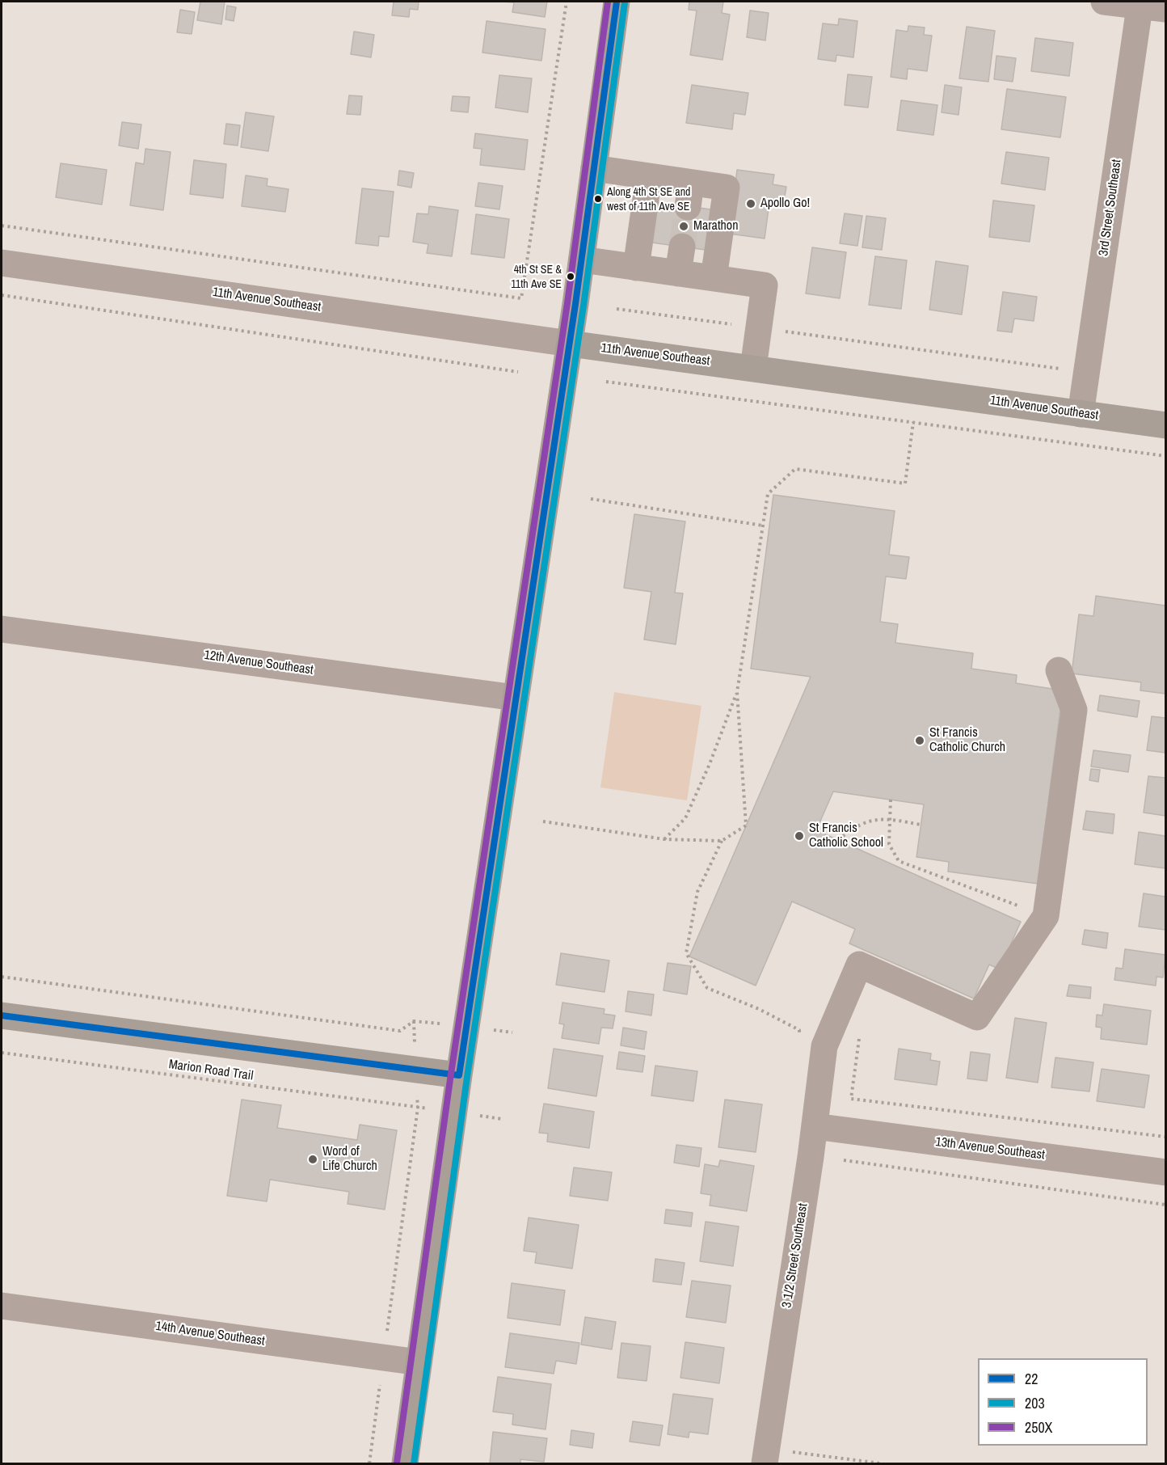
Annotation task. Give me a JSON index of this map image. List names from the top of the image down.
{
  "streets": {
    "main road": ["11th Avenue Southeast"],
    "street": [
      "3rd Street Southeast",
      "12th Avenue Southeast",
      "13th Avenue Southeast",
      "3 1/2 Street Southeast",
      "14th Avenue Southeast"
    ],
    "path": ["Marion Road Trail"]
  },
  "crossings": [
    ["3rd Street Southeast", "11th Avenue Southeast"],
    ["Marion Road Trail", "14th Avenue Southeast"],
    ["13th Avenue Southeast", "3 1/2 Street Southeast"]
  ],
  "places": [
    "Along 4th St SE and west of 11th Ave SE",
    "Apollo Go!",
    "Marathon",
    "4th St SE & 11th Ave SE",
    "St Francis Catholic Church",
    "St Francis Catholic School",
    "Word of Life Church"
  ],
  "lines": ["transit line 22", "transit line 250X", "transit line 203"],
  "legend": ["22", "203", "250X"]
}
